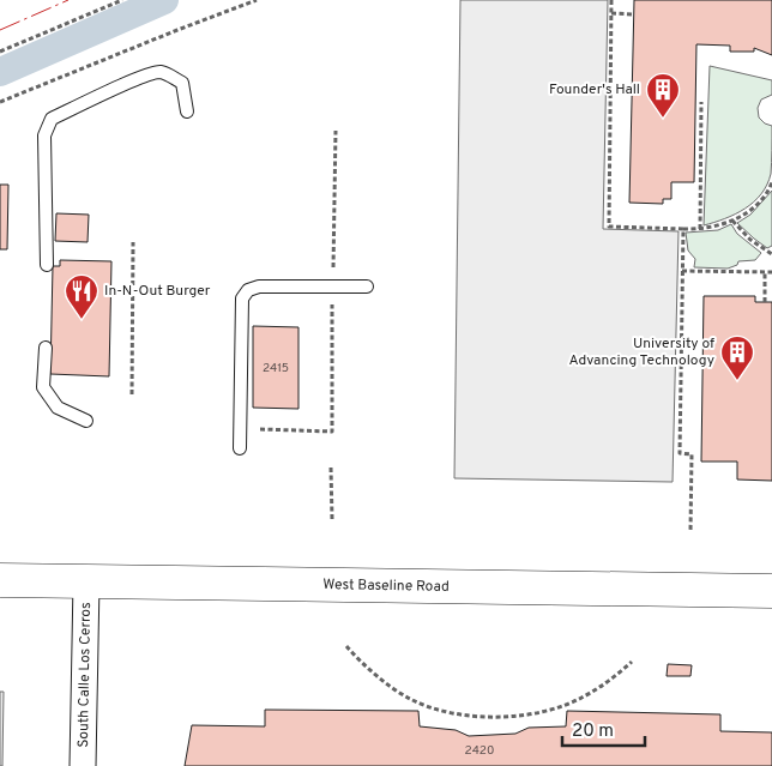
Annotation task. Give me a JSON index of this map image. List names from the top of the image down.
{
  "streets": {
    "main road": ["West Baseline Road"],
    "street": ["South Calle Los Cerros"]
  },
  "crossings": [
    ["West Baseline Road", "South Calle Los Cerros"]
  ],
  "places": {
    "building": ["Founder's Hall", "University of Advancing Technology"],
    "restaurant": ["In-N-Out Burger"]
  },
  "house_numbers": ["2415", "2420"],
  "scale_bar": "20 m"
}
